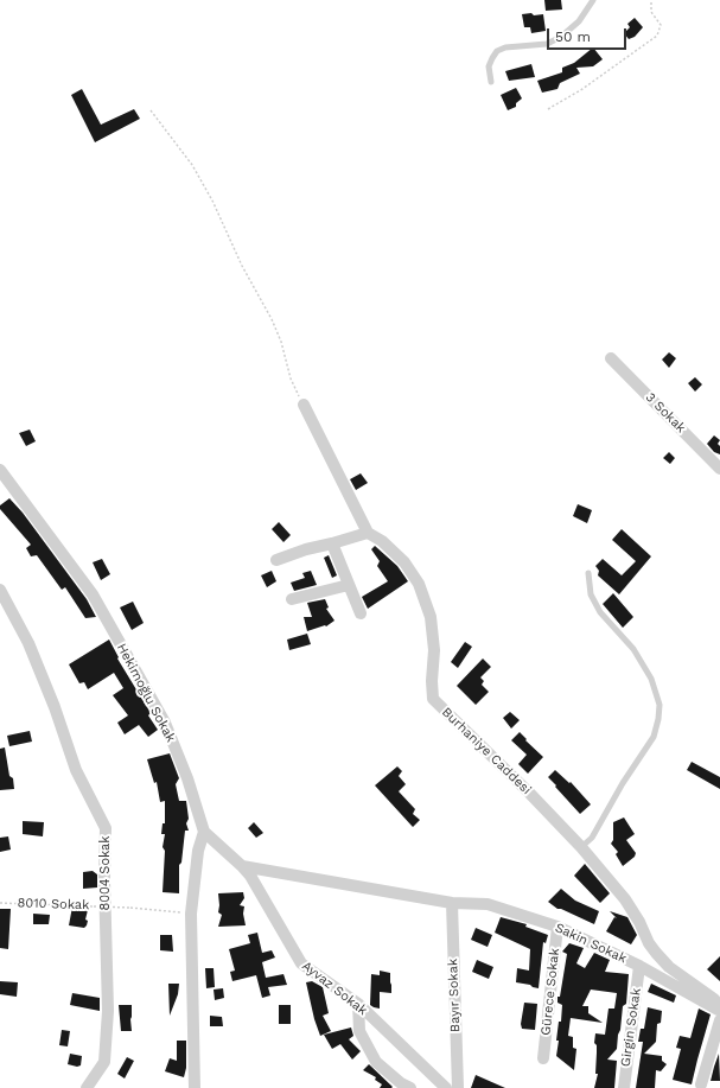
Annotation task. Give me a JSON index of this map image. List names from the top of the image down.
{
  "streets": {
    "street": [
      "3 Sokak",
      "Hekimoğlu Sokak",
      "Burhaniye Caddesi",
      "8004 Sokak",
      "Sakin Sokak",
      "Ayvaz Sokak",
      "Gürece Sokak",
      "Bayır Sokak",
      "Girgin Sokak"
    ],
    "path": ["8010 Sokak"]
  },
  "crossings": [
    ["Hekimoğlu Sokak", "Ayvaz Sokak"],
    ["Burhaniye Caddesi", "Sakin Sokak"],
    ["Sakin Sokak", "Ayvaz Sokak"],
    ["Sakin Sokak", "Gürece Sokak"],
    ["Sakin Sokak", "Bayır Sokak"],
    ["Sakin Sokak", "Girgin Sokak"]
  ],
  "scale_bar": "50 m"
}
